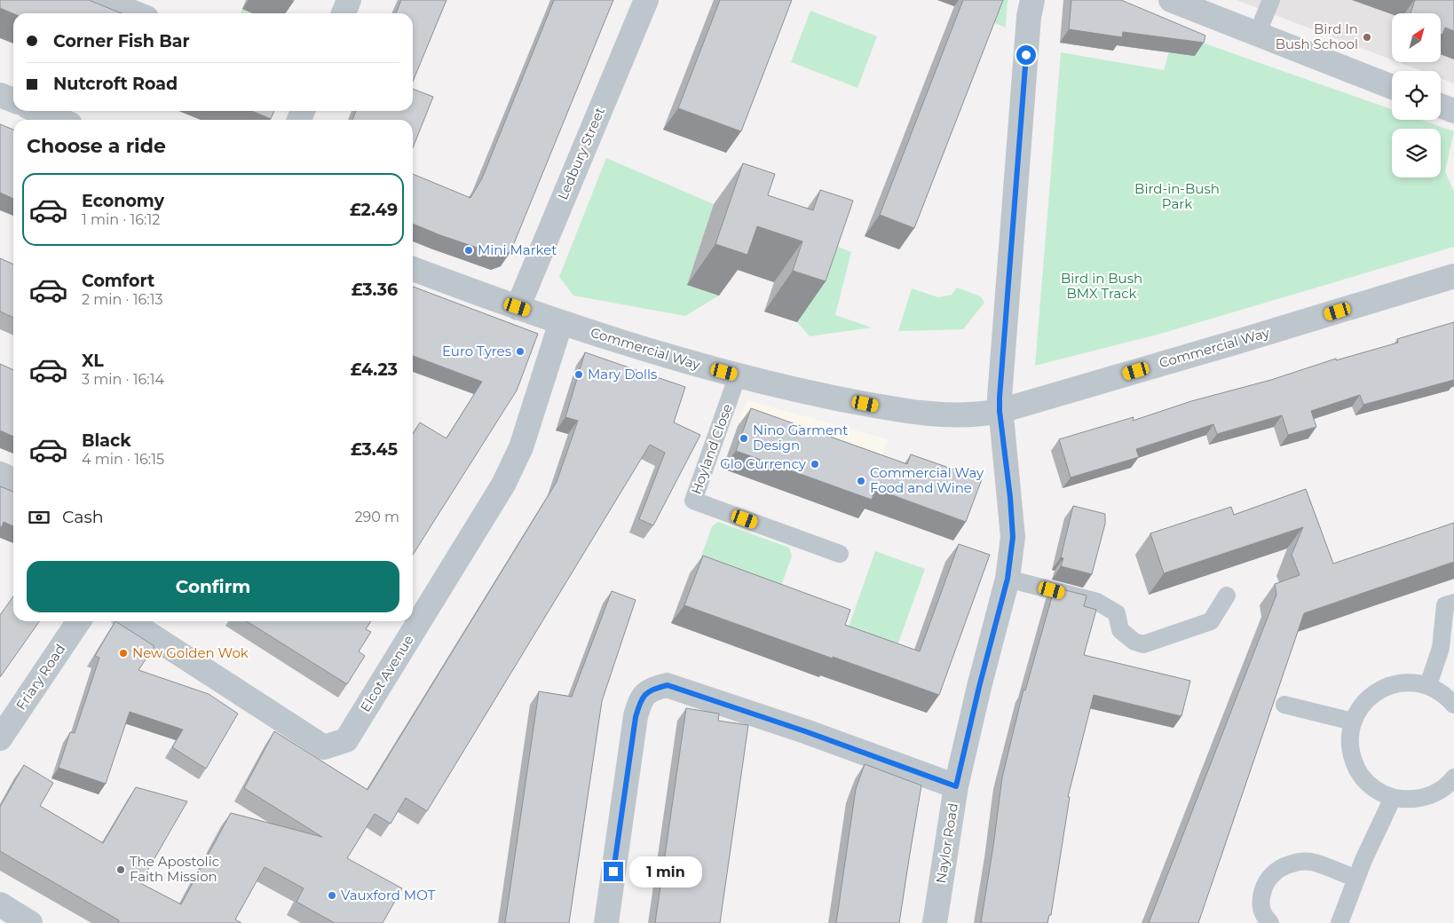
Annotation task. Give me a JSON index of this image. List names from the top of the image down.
{
  "streets": {
    "street": [
      "Ledbury Street",
      "Commercial Way",
      "Elcot Avenue",
      "Friary Road",
      "Naylor Road"
    ],
    "lane": ["Hoyland Close"]
  },
  "crossings": [
    ["Ledbury Street", "Commercial Way"],
    ["Commercial Way", "Hoyland Close"],
    ["Commercial Way", "Elcot Avenue"],
    ["Commercial Way", "Naylor Road"]
  ],
  "parks": ["Bird-in-Bush Park", "Bird in Bush BMX Track"],
  "places": [
    "Bird In Bush School",
    "Mini Market",
    "Euro Tyres",
    "Mary Dolls",
    "Nino Garment Design",
    "Glo Currency",
    "Commercial Way Food and Wine",
    "New Golden Wok",
    "The Apostolic Faith Mission",
    "Vauxford MOT"
  ],
  "north": "top right",
  "page": {
    "banner": ["Corner Fish Bar", "Nutcroft Road"],
    "heading": "Choose a ride",
    "list": [
      {
        "name": "Economy",
        "note": "1 min · 16:12",
        "value": "£2.49"
      },
      {
        "name": "Comfort",
        "note": "2 min · 16:13",
        "value": "£3.36"
      },
      {
        "name": "XL",
        "note": "3 min · 16:14",
        "value": "£4.23"
      },
      {
        "name": "Black",
        "note": "4 min · 16:15",
        "value": "£3.45"
      }
    ],
    "pay": ["Cash", "290 m"],
    "buttons": "Confirm",
    "bubble": "1 min"
  }
}
